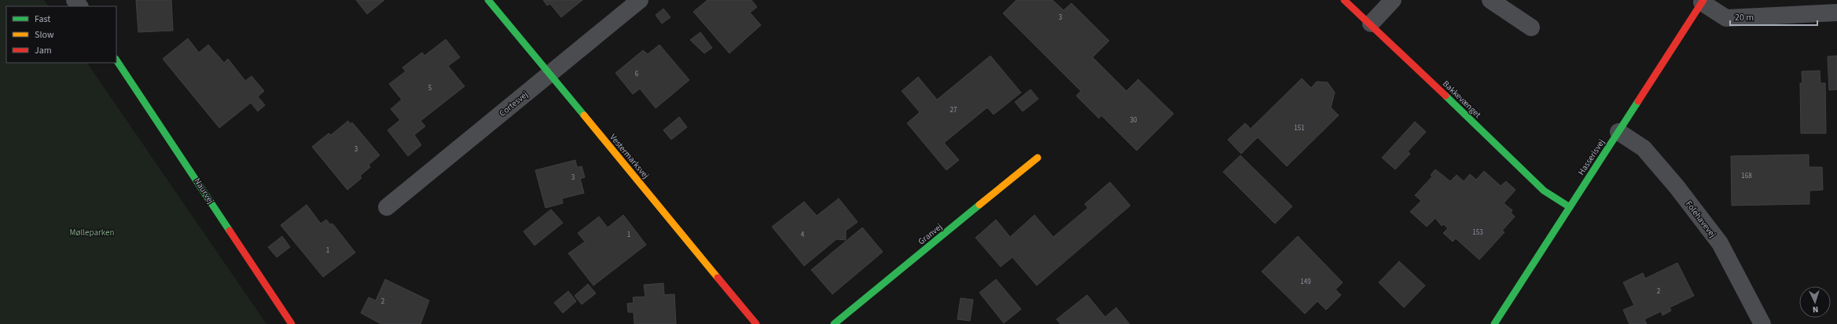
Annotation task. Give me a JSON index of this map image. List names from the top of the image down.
{
  "streets": {
    "street": [
      "Bakkevænget",
      "Cortesvej",
      "Vestermarksvej",
      "Hasserisvej",
      "Naurvej",
      "Folehavevej",
      "Granvej"
    ]
  },
  "crossings": [
    ["Bakkevænget", "Hasserisvej"],
    ["Cortesvej", "Vestermarksvej"],
    ["Hasserisvej", "Folehavevej"]
  ],
  "parks": ["Mølleparken"],
  "house_numbers": [
    "3",
    "6",
    "5",
    "27",
    "30",
    "151",
    "3",
    "168",
    "3",
    "153",
    "1",
    "4",
    "1",
    "149",
    "2",
    "2"
  ],
  "legend": ["Fast", "Slow", "Jam"],
  "scale_bar": "20 m",
  "north": "bottom"
}
